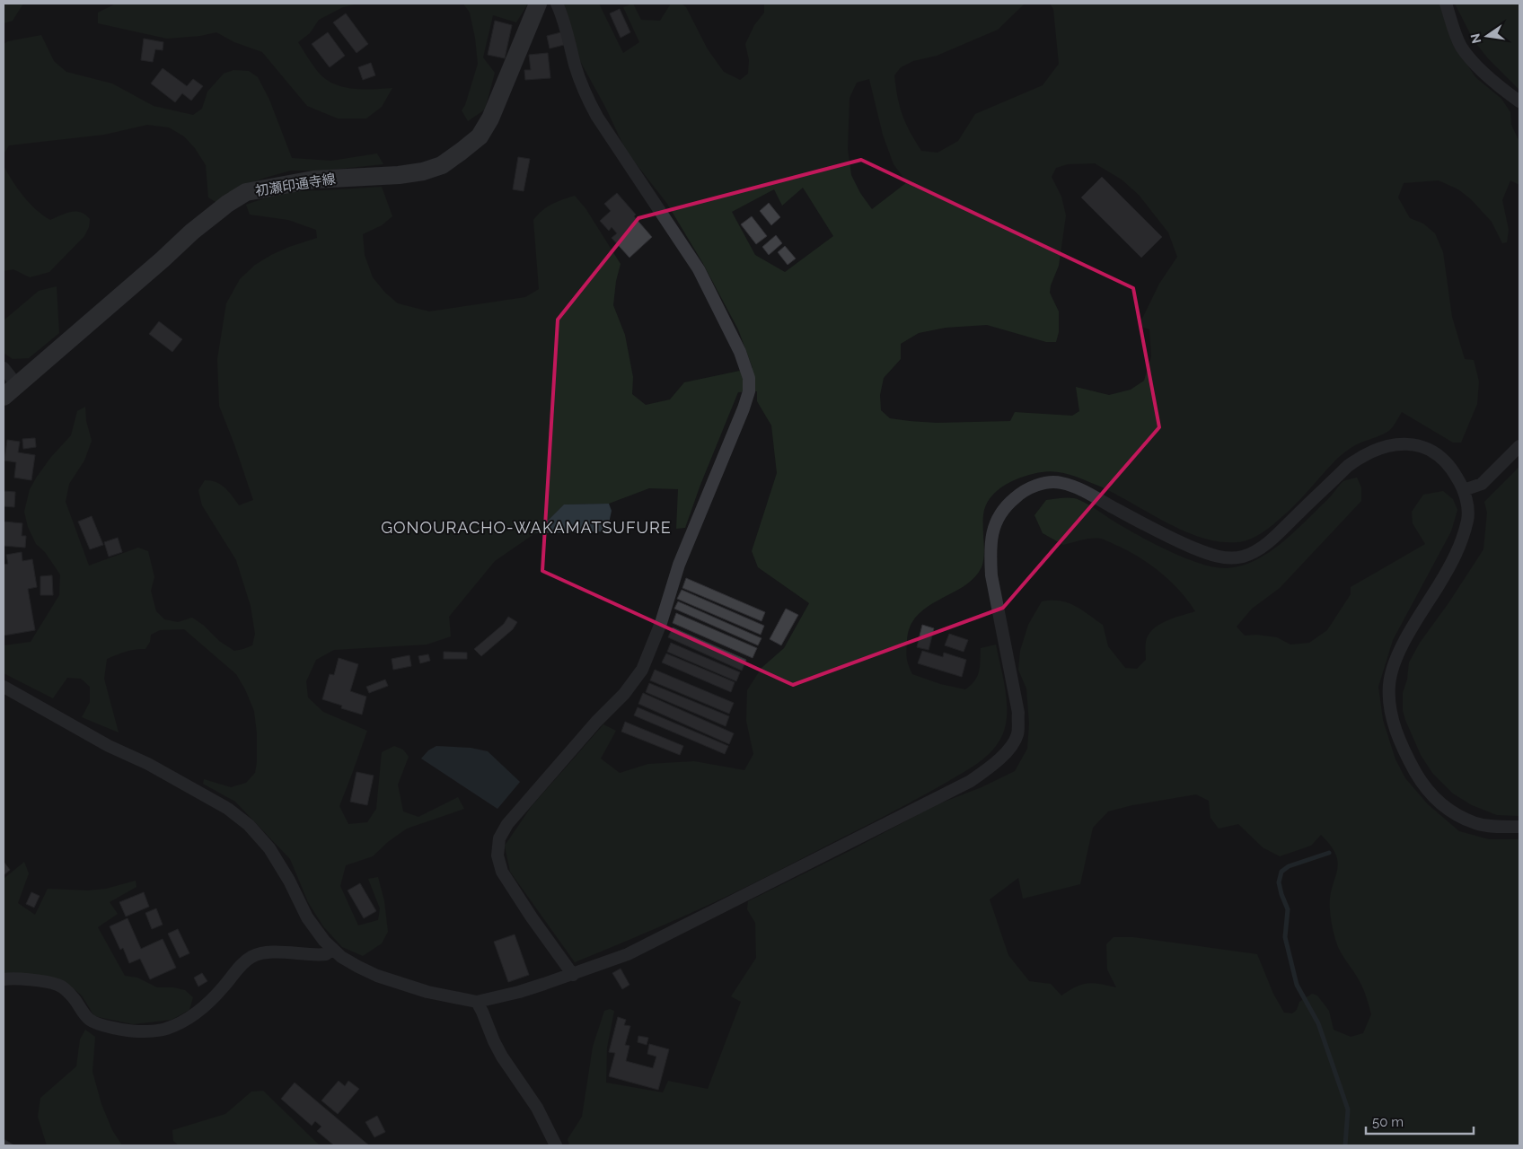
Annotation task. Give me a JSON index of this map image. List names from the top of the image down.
{
  "streets": {
    "main road": ["初瀬印通寺線"]
  },
  "districts": ["GONOURACHO-WAKAMATSUFURE"],
  "scale_bar": "50 m",
  "north": "left"
}
